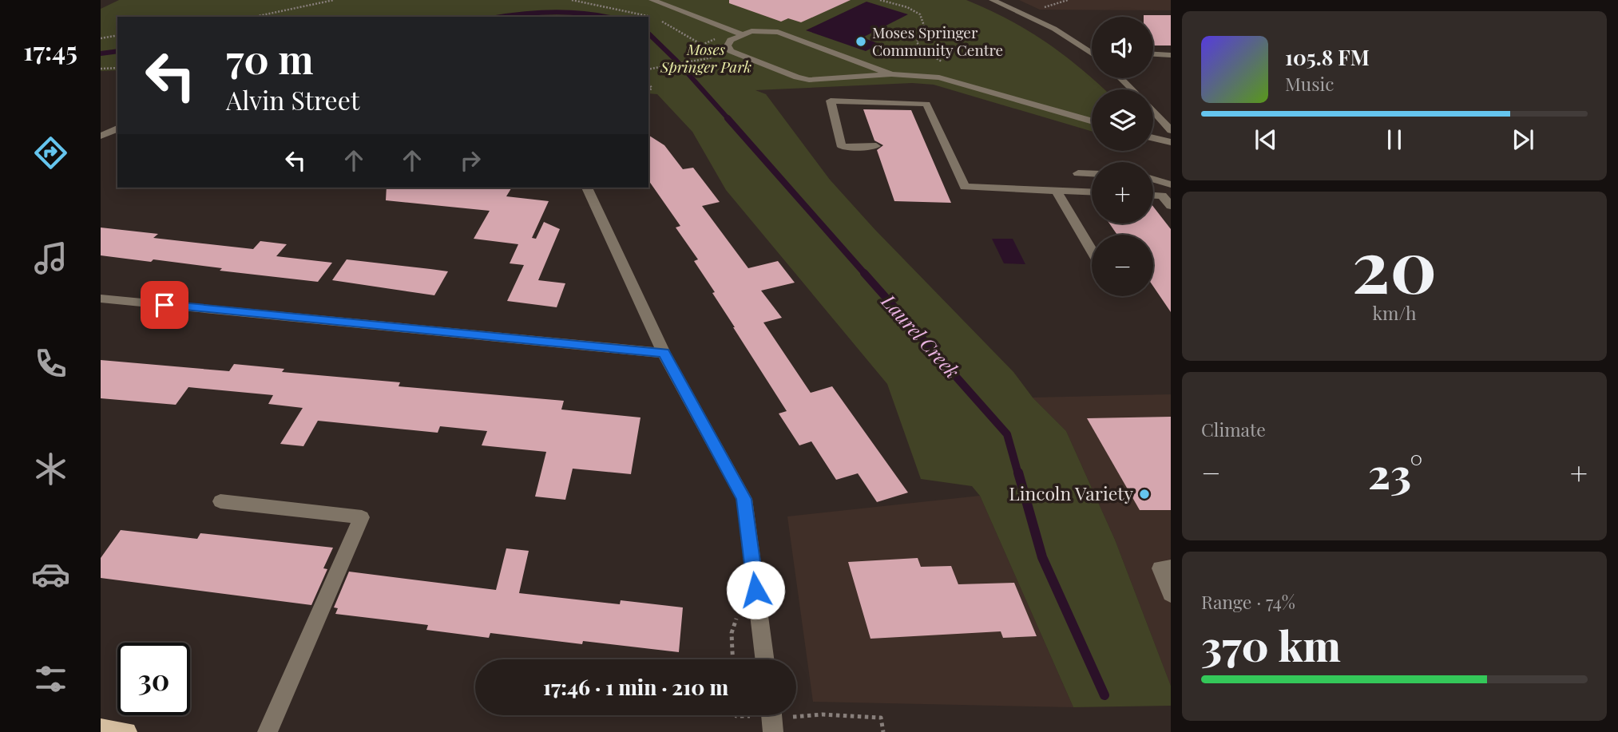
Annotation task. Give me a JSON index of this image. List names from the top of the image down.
{
  "water": ["Laurel Creek"],
  "parks": ["Moses Springer Park"],
  "places": ["Moses Springer Community Centre", "Lincoln Variety"],
  "page": {
    "tabs": "17:45",
    "map_buttons": ["+", "−"],
    "turn": ["70 m", "Alvin Street"],
    "song": ["105.8 FM", "Music"],
    "tile": [
      ["20", "km/h"],
      "Climate",
      ["Range · 74%", "370 km"]
    ],
    "heat": ["−", "23°", "+"],
    "limit": "30",
    "trip": "17:46 · 1 min · 210 m"
  }
}
